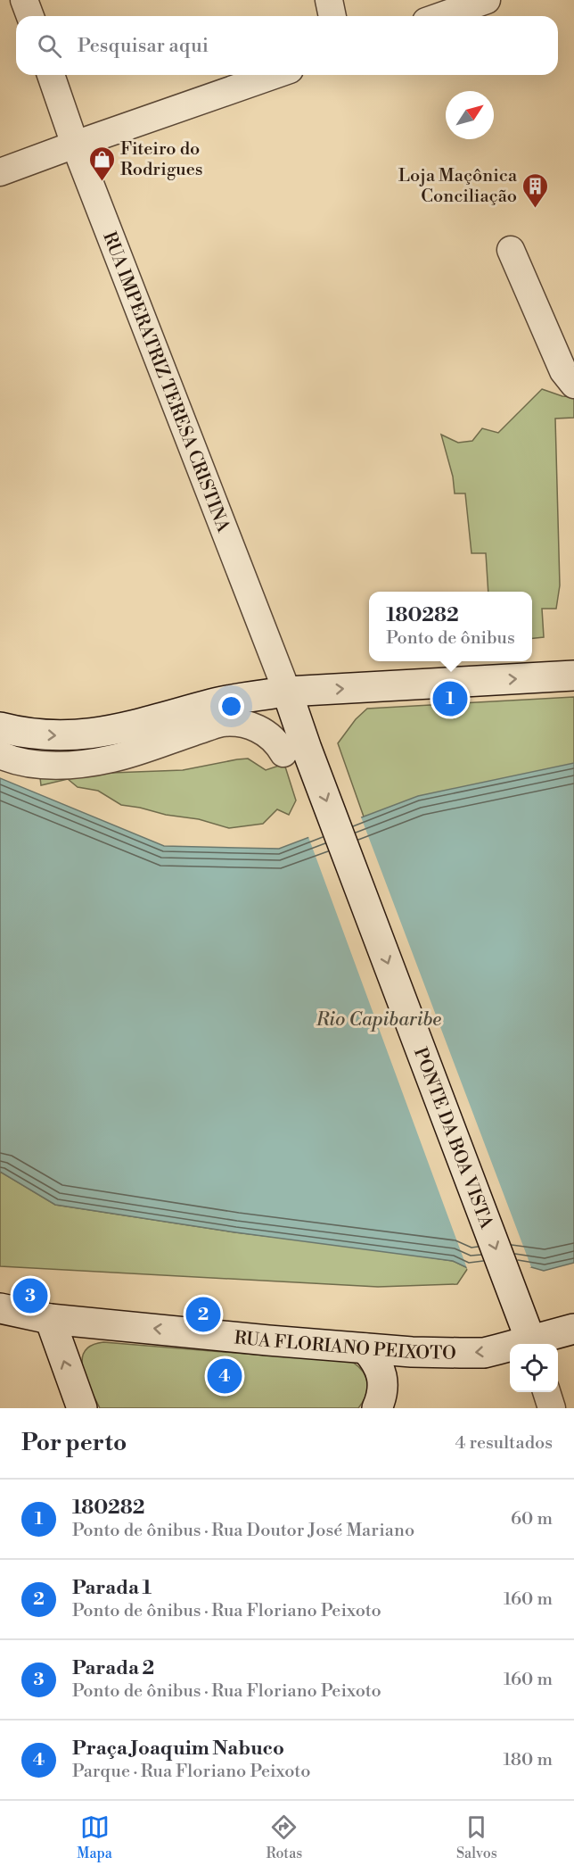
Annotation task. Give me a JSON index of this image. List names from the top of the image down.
{
  "streets": {
    "main road": ["PONTE DA BOA VISTA", "RUA FLORIANO PEIXOTO"],
    "street": ["RUA IMPERATRIZ TERESA CRISTINA"]
  },
  "crossings": [
    ["RUA IMPERATRIZ TERESA CRISTINA", "PONTE DA BOA VISTA"]
  ],
  "one_way": ["PONTE DA BOA VISTA", "RUA FLORIANO PEIXOTO"],
  "water": ["Rio Capibaribe"],
  "places": {
    "shop": ["Fiteiro do Rodrigues"],
    "building": ["Loja Maçônica Conciliação"]
  },
  "north": "top right",
  "page": {
    "search": "Pesquisar aqui",
    "popup": ["180282", "Ponto de ônibus"],
    "pins": [
      "1",
      "3",
      "2",
      "4"
    ],
    "heading": ["Por perto", "4 resultados"],
    "list": [
      {
        "mark": "1",
        "name": "180282",
        "note": "Ponto de ônibus · Rua Doutor José Mariano",
        "value": "60 m"
      },
      {
        "mark": "2",
        "name": "Parada 1",
        "note": "Ponto de ônibus · Rua Floriano Peixoto",
        "value": "160 m"
      },
      {
        "mark": "3",
        "name": "Parada 2",
        "note": "Ponto de ônibus · Rua Floriano Peixoto",
        "value": "160 m"
      },
      {
        "mark": "4",
        "name": "Praça Joaquim Nabuco",
        "note": "Parque · Rua Floriano Peixoto",
        "value": "180 m"
      }
    ],
    "nav": ["Mapa", "Rotas", "Salvos"]
  }
}
